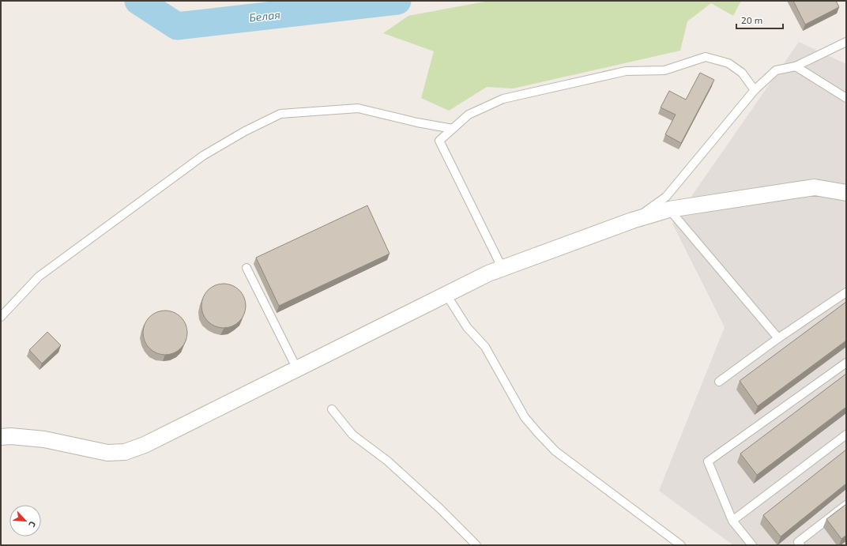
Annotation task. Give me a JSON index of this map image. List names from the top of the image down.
{
  "water": ["Белая"],
  "scale_bar": "20 m",
  "north": "bottom right"
}
